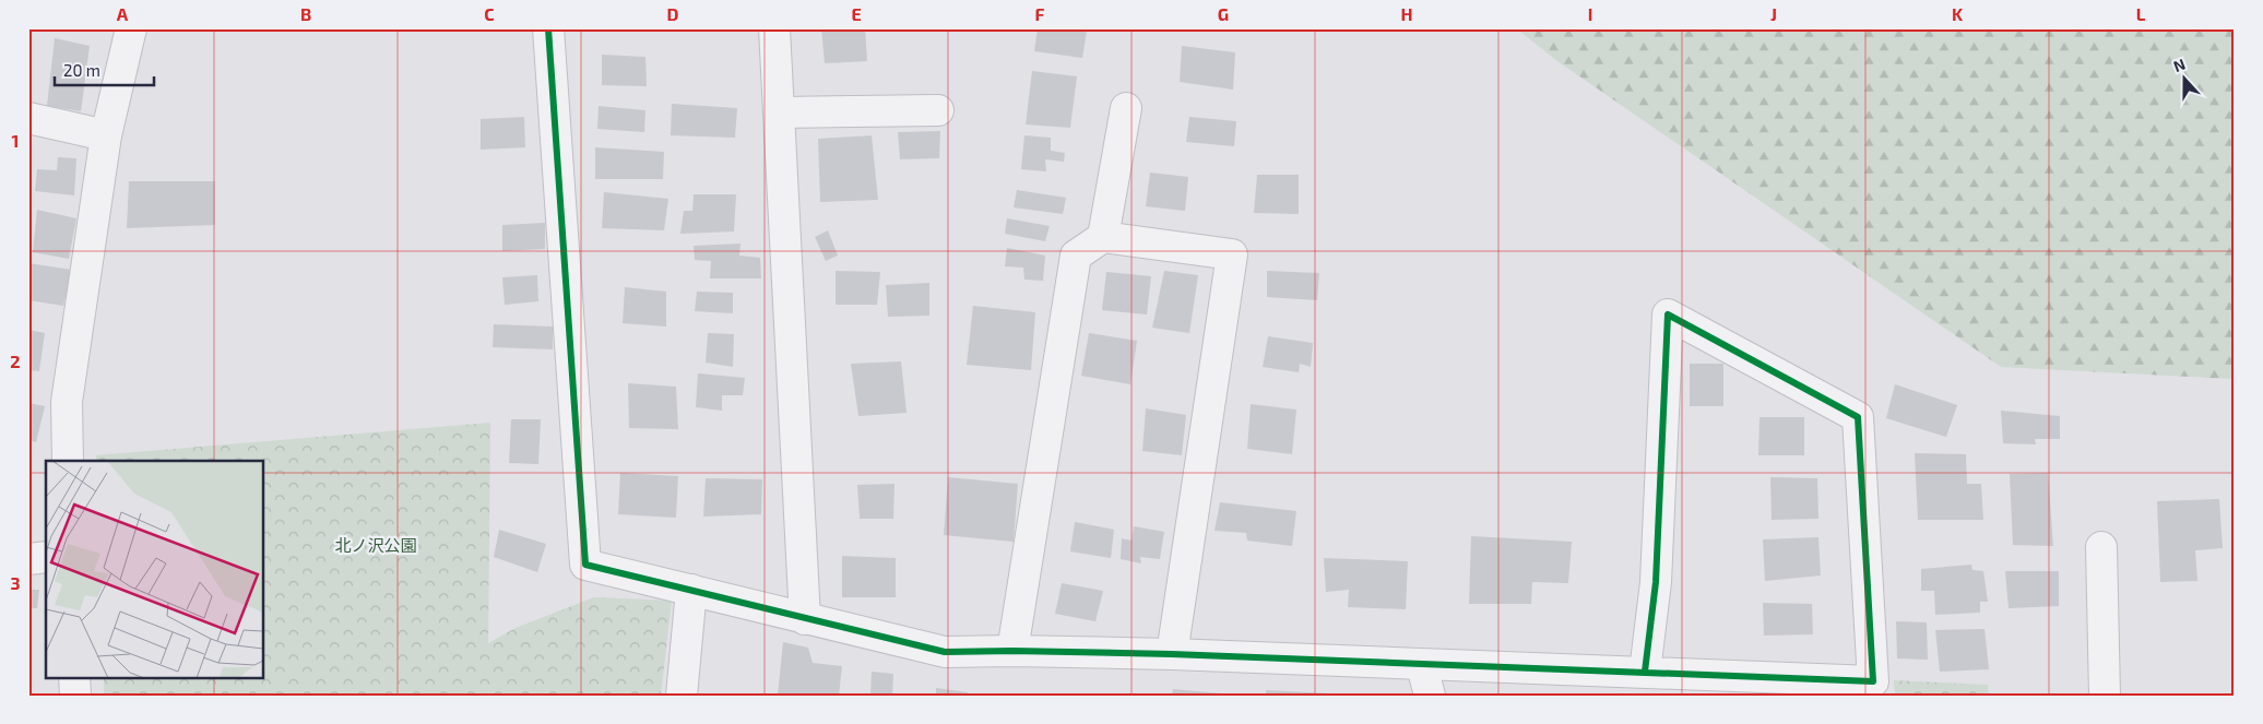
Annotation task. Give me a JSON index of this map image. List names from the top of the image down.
{
  "parks": ["北ノ沢公園"],
  "scale_bar": "20 m",
  "north": "top",
  "grid": {
    "columns": [
      "A",
      "B",
      "C",
      "D",
      "E",
      "F",
      "G",
      "H",
      "I",
      "J",
      "K",
      "L"
    ],
    "rows": ["1", "2", "3"]
  }
}
